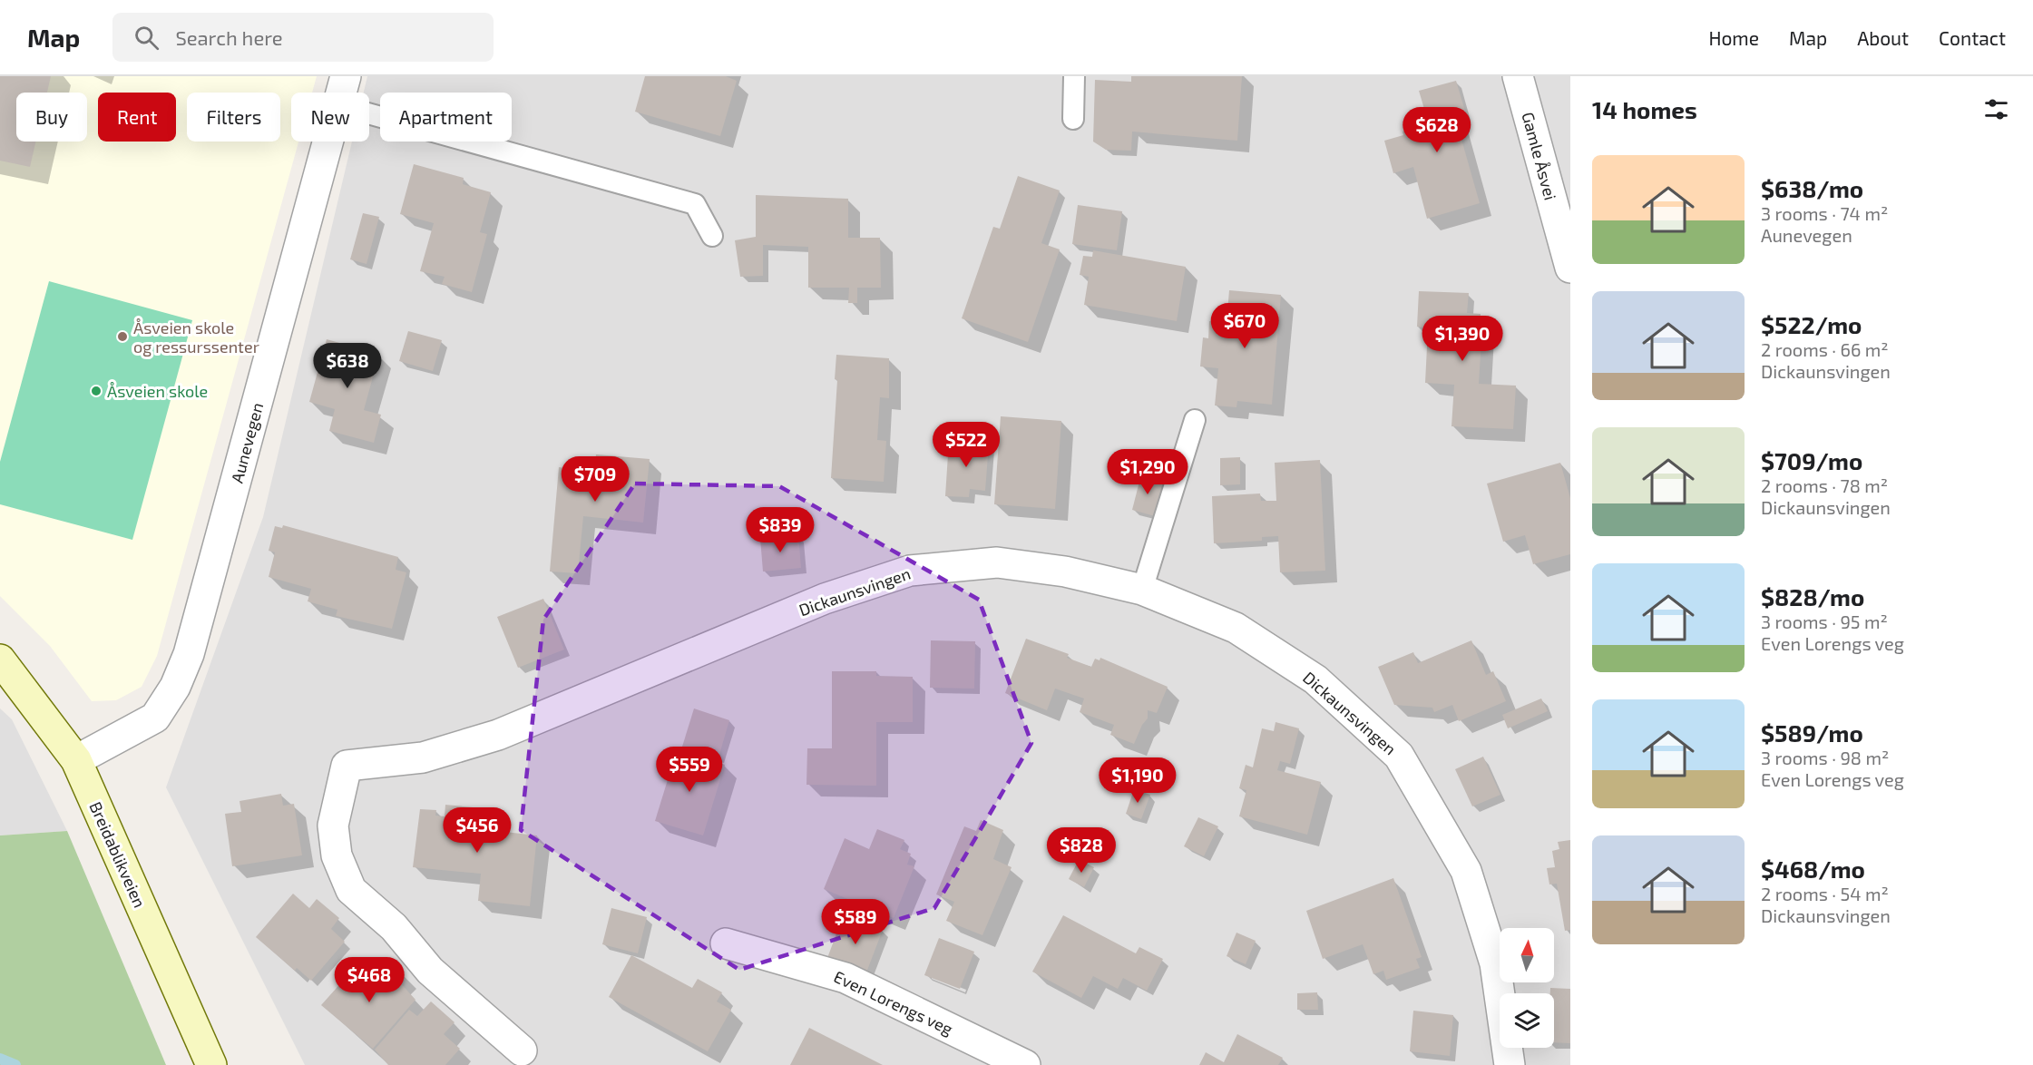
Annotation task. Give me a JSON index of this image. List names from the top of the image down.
{
  "streets": {
    "street": [
      "Gamle Åsvei",
      "Aunevegen",
      "Dickaunsvingen",
      "Breidablikveien",
      "Even Lorengs veg"
    ]
  },
  "crossings": [
    ["Aunevegen", "Breidablikveien"]
  ],
  "places": ["Åsveien skole og ressurssenter", "Åsveien skole"],
  "north": "top",
  "page": {
    "header": "Map",
    "search": "Search here",
    "nav": [
      "Home",
      "Map",
      "About",
      "Contact"
    ],
    "heading": "14 homes",
    "chip": [
      "Buy",
      "Rent",
      "Filters",
      "New",
      "Apartment"
    ],
    "price": [
      "$628",
      "$670",
      "$1,390",
      "$638",
      "$522",
      "$1,290",
      "$709",
      "$839",
      "$559",
      "$1,190",
      "$456",
      "$828",
      "$589",
      "$468"
    ],
    "list": [
      {
        "name": "$638/mo",
        "note": "3 rooms · 74 m² · Aunevegen"
      },
      {
        "name": "$522/mo",
        "note": "2 rooms · 66 m² · Dickaunsvingen"
      },
      {
        "name": "$709/mo",
        "note": "2 rooms · 78 m² · Dickaunsvingen"
      },
      {
        "name": "$828/mo",
        "note": "3 rooms · 95 m² · Even Lorengs veg"
      },
      {
        "name": "$589/mo",
        "note": "3 rooms · 98 m² · Even Lorengs veg"
      },
      {
        "name": "$468/mo",
        "note": "2 rooms · 54 m² · Dickaunsvingen"
      }
    ]
  }
}
